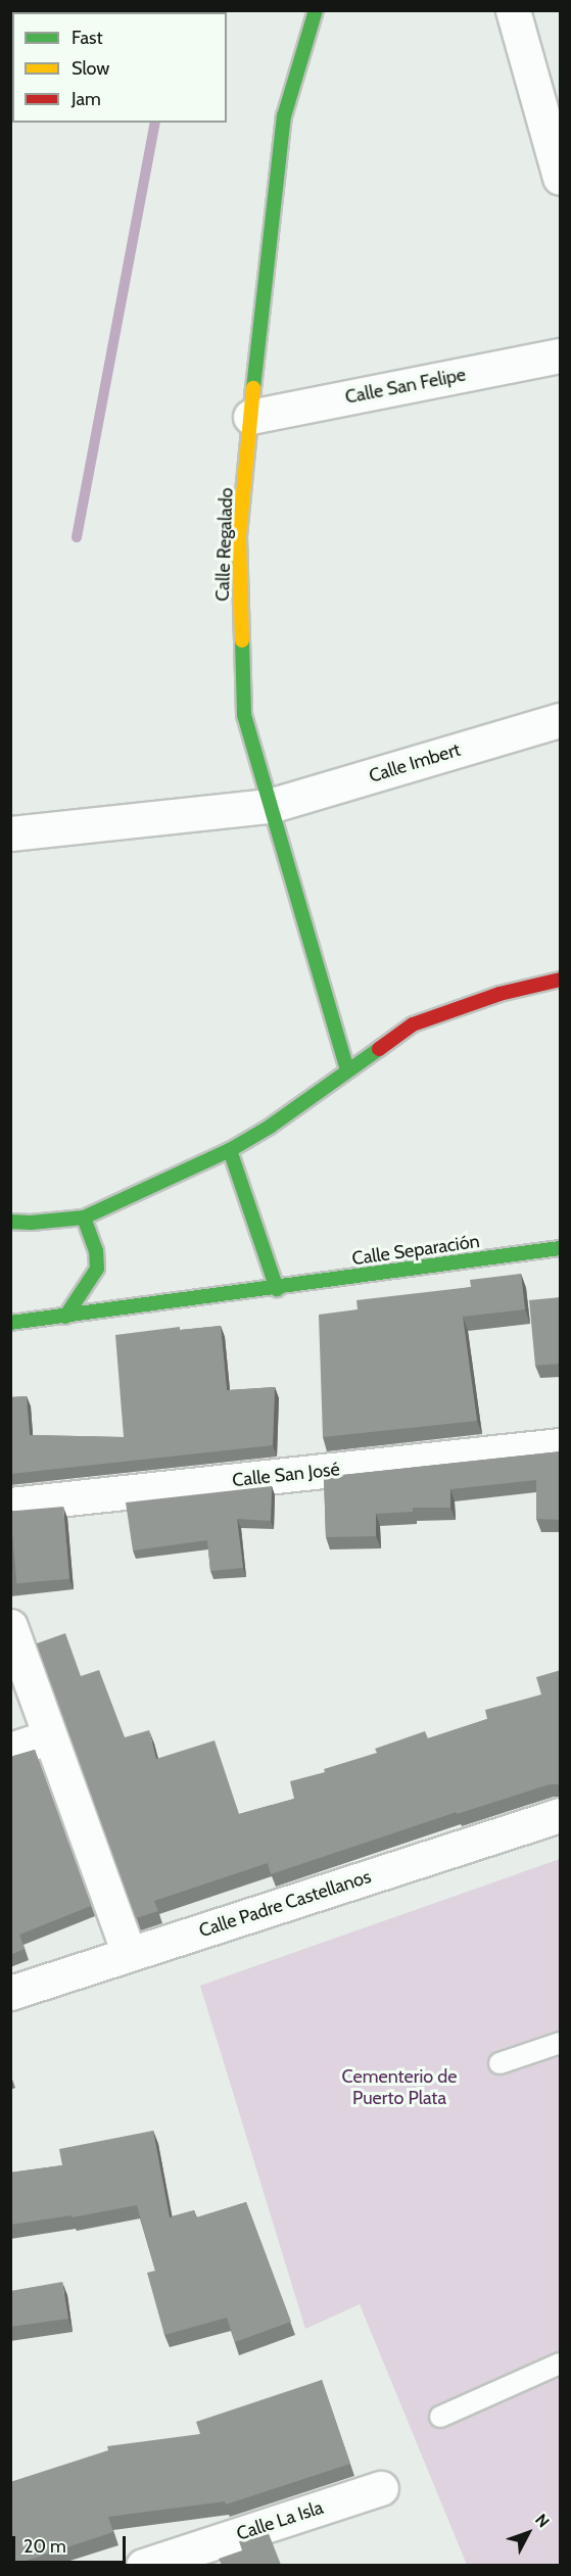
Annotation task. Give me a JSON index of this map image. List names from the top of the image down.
{
  "streets": {
    "street": [
      "Calle San Felipe",
      "Calle Regalado",
      "Calle Imbert",
      "Calle Separación",
      "Calle San José",
      "Calle Padre Castellanos",
      "Calle La Isla"
    ]
  },
  "crossings": [
    ["Calle San Felipe", "Calle Regalado"],
    ["Calle Regalado", "Calle Imbert"]
  ],
  "parks": ["Cementerio de Puerto Plata"],
  "legend": ["Fast", "Slow", "Jam"],
  "scale_bar": "20 m",
  "north": "top right"
}
